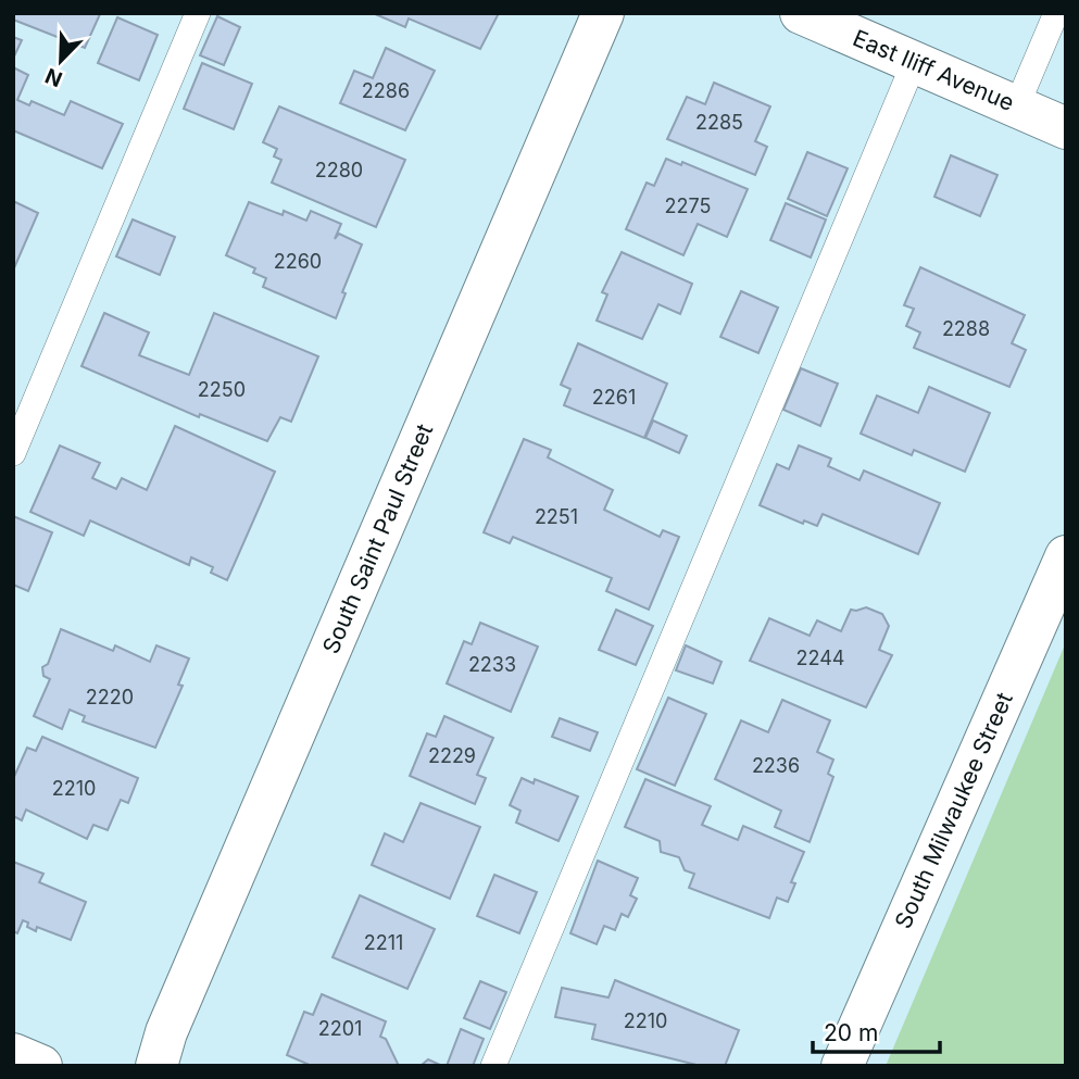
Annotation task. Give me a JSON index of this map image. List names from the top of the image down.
{
  "streets": {
    "street": ["East Iliff Avenue", "South Saint Paul Street", "South Milwaukee Street"]
  },
  "house_numbers": [
    "2286",
    "2285",
    "2280",
    "2275",
    "2260",
    "2288",
    "2250",
    "2261",
    "2251",
    "2244",
    "2233",
    "2220",
    "2229",
    "2236",
    "2210",
    "2211",
    "2210",
    "2201"
  ],
  "scale_bar": "20 m",
  "north": "bottom left"
}
